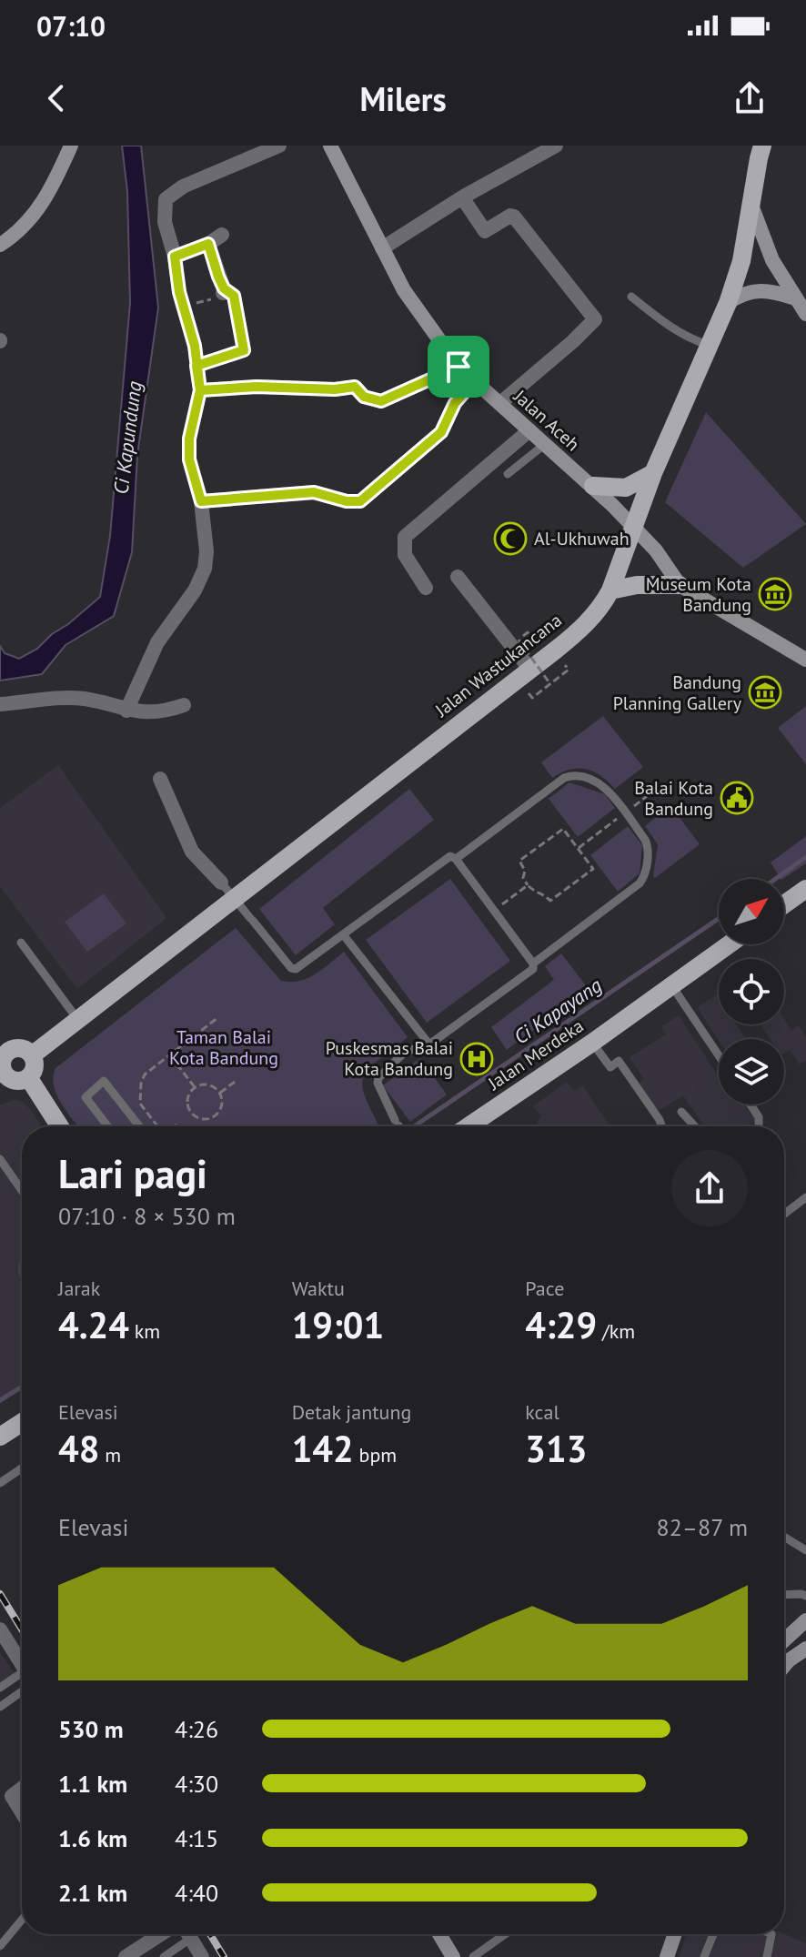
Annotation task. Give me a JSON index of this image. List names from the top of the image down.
{
  "streets": {
    "main road": ["Jalan Wastukancana", "Jalan Merdeka"],
    "street": ["Jalan Aceh"]
  },
  "crossings": [
    ["Jalan Aceh", "Jalan Wastukancana"]
  ],
  "water": ["Ci Kapundung", "Ci Kapayang"],
  "parks": ["Taman Balai Kota Bandung"],
  "places": {
    "mosque": ["Al-Ukhuwah"],
    "museum": ["Museum Kota Bandung", "Bandung Planning Gallery"],
    "public building": ["Balai Kota Bandung"],
    "hospital": ["Puskesmas Balai Kota Bandung"]
  },
  "north": "top right",
  "page": {
    "status": "07:10",
    "header": "Milers",
    "heading": ["Lari pagi", "07:10 · 8 × 530 m"],
    "stats": [
      ["Jarak", "4.24 km"],
      ["Waktu", "19:01"],
      ["Pace", "4:29 /km"],
      ["Elevasi", "48 m"],
      ["Detak jantung", "142 bpm"],
      ["kcal", "313"]
    ],
    "chart": ["Elevasi", "82–87 m"],
    "list": [
      {
        "name": "530 m",
        "note": "4:26"
      },
      {
        "name": "1.1 km",
        "note": "4:30"
      },
      {
        "name": "1.6 km",
        "note": "4:15"
      },
      {
        "name": "2.1 km",
        "note": "4:40"
      }
    ]
  }
}
